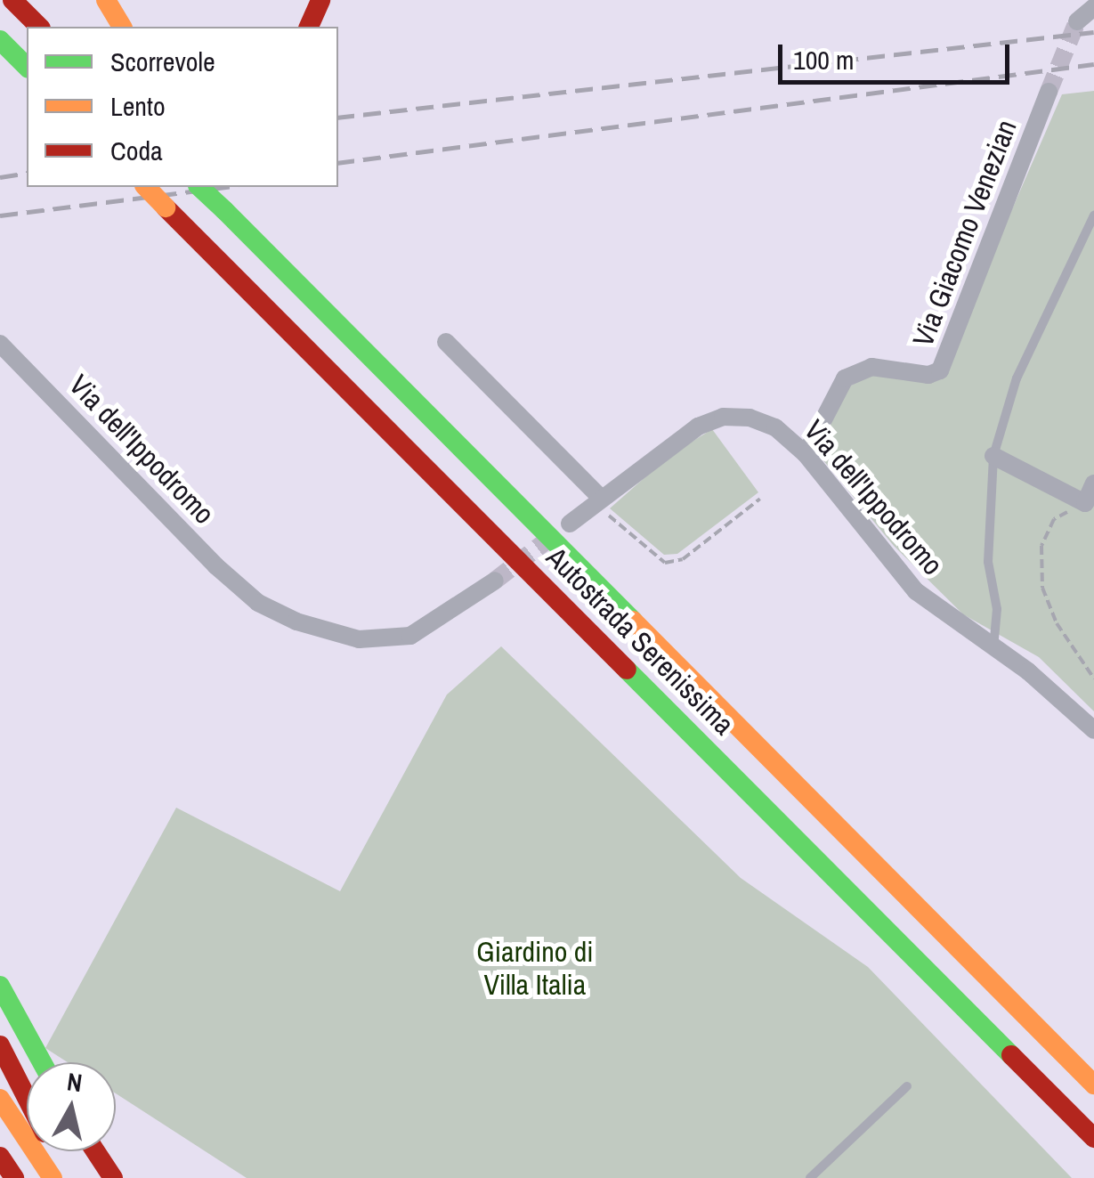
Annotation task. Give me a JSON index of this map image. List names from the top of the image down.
{
  "streets": {
    "highway": ["Autostrada Serenissima"],
    "street": ["Via Giacomo Venezian", "Via dell'Ippodromo"]
  },
  "crossings": [
    ["Via Giacomo Venezian", "Via dell'Ippodromo"]
  ],
  "parks": ["Giardino di Villa Italia"],
  "legend": ["Scorrevole", "Lento", "Coda"],
  "scale_bar": "100 m",
  "north": "top"
}
